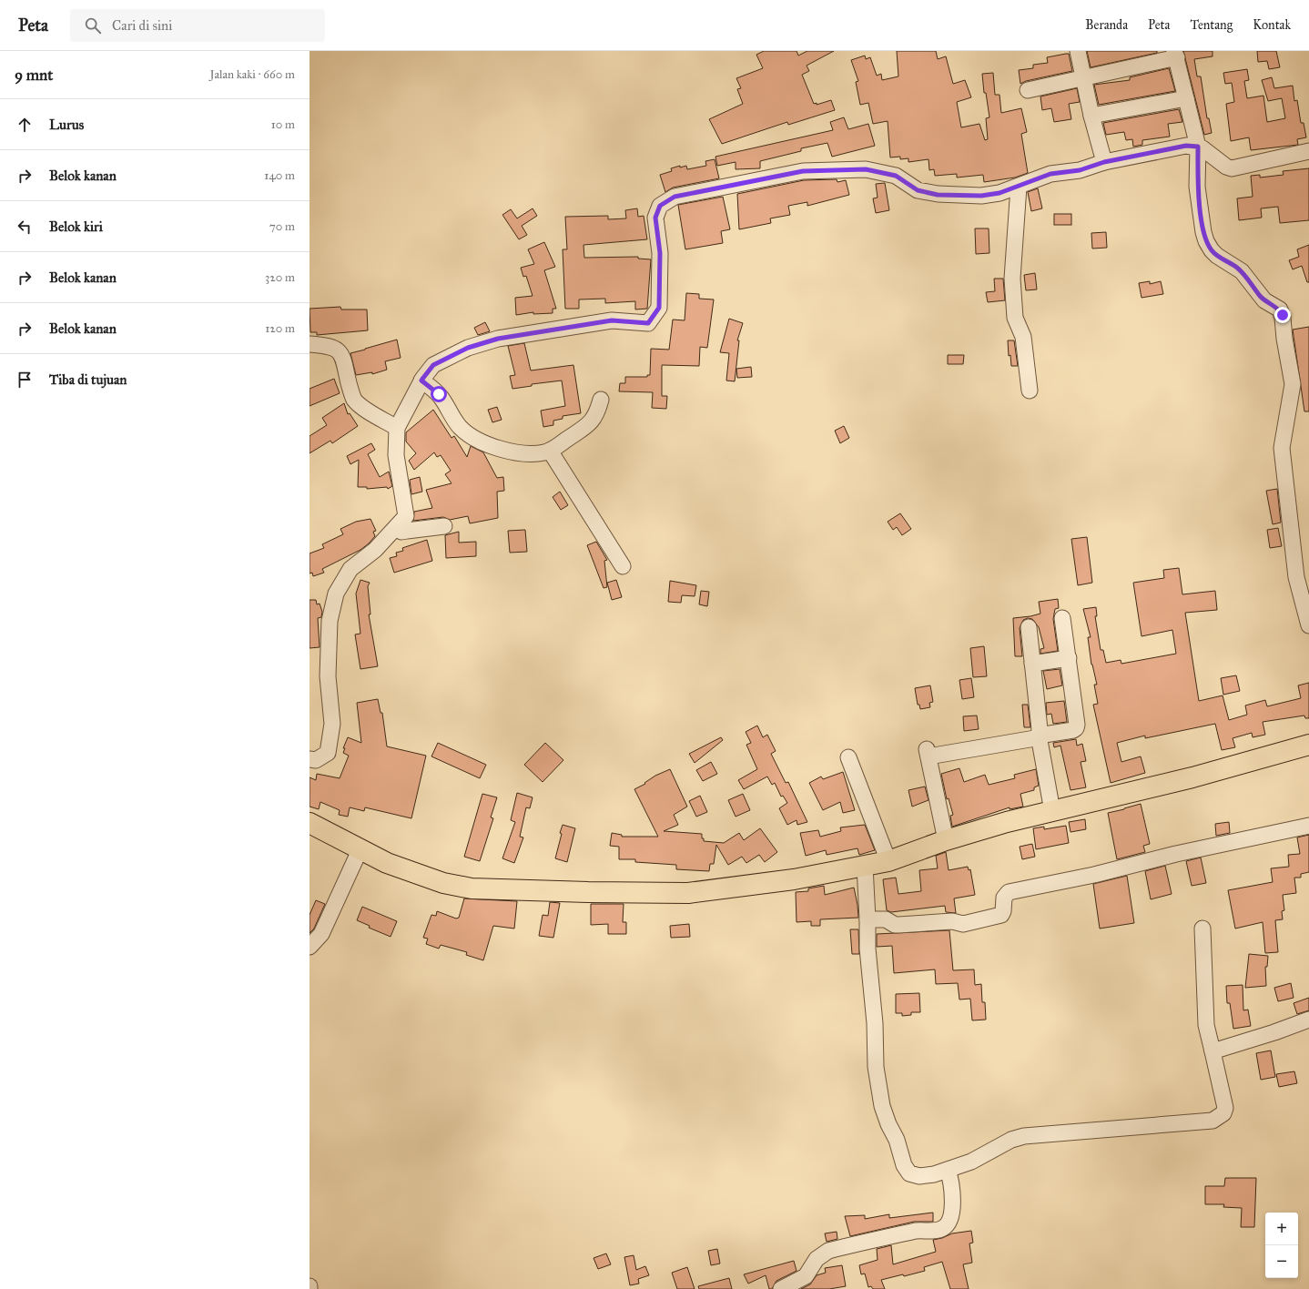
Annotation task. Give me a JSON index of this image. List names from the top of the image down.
{
  "page": {
    "header": "Peta",
    "search": "Cari di sini",
    "nav": [
      "Beranda",
      "Peta",
      "Tentang",
      "Kontak"
    ],
    "heading": ["9 mnt", "Jalan kaki · 660 m"],
    "list": [
      ["Lurus", "10 m"],
      ["Belok kanan", "140 m"],
      ["Belok kiri", "70 m"],
      ["Belok kanan", "320 m"],
      ["Belok kanan", "120 m"],
      "Tiba di tujuan"
    ],
    "map_buttons": ["+", "−"]
  }
}
